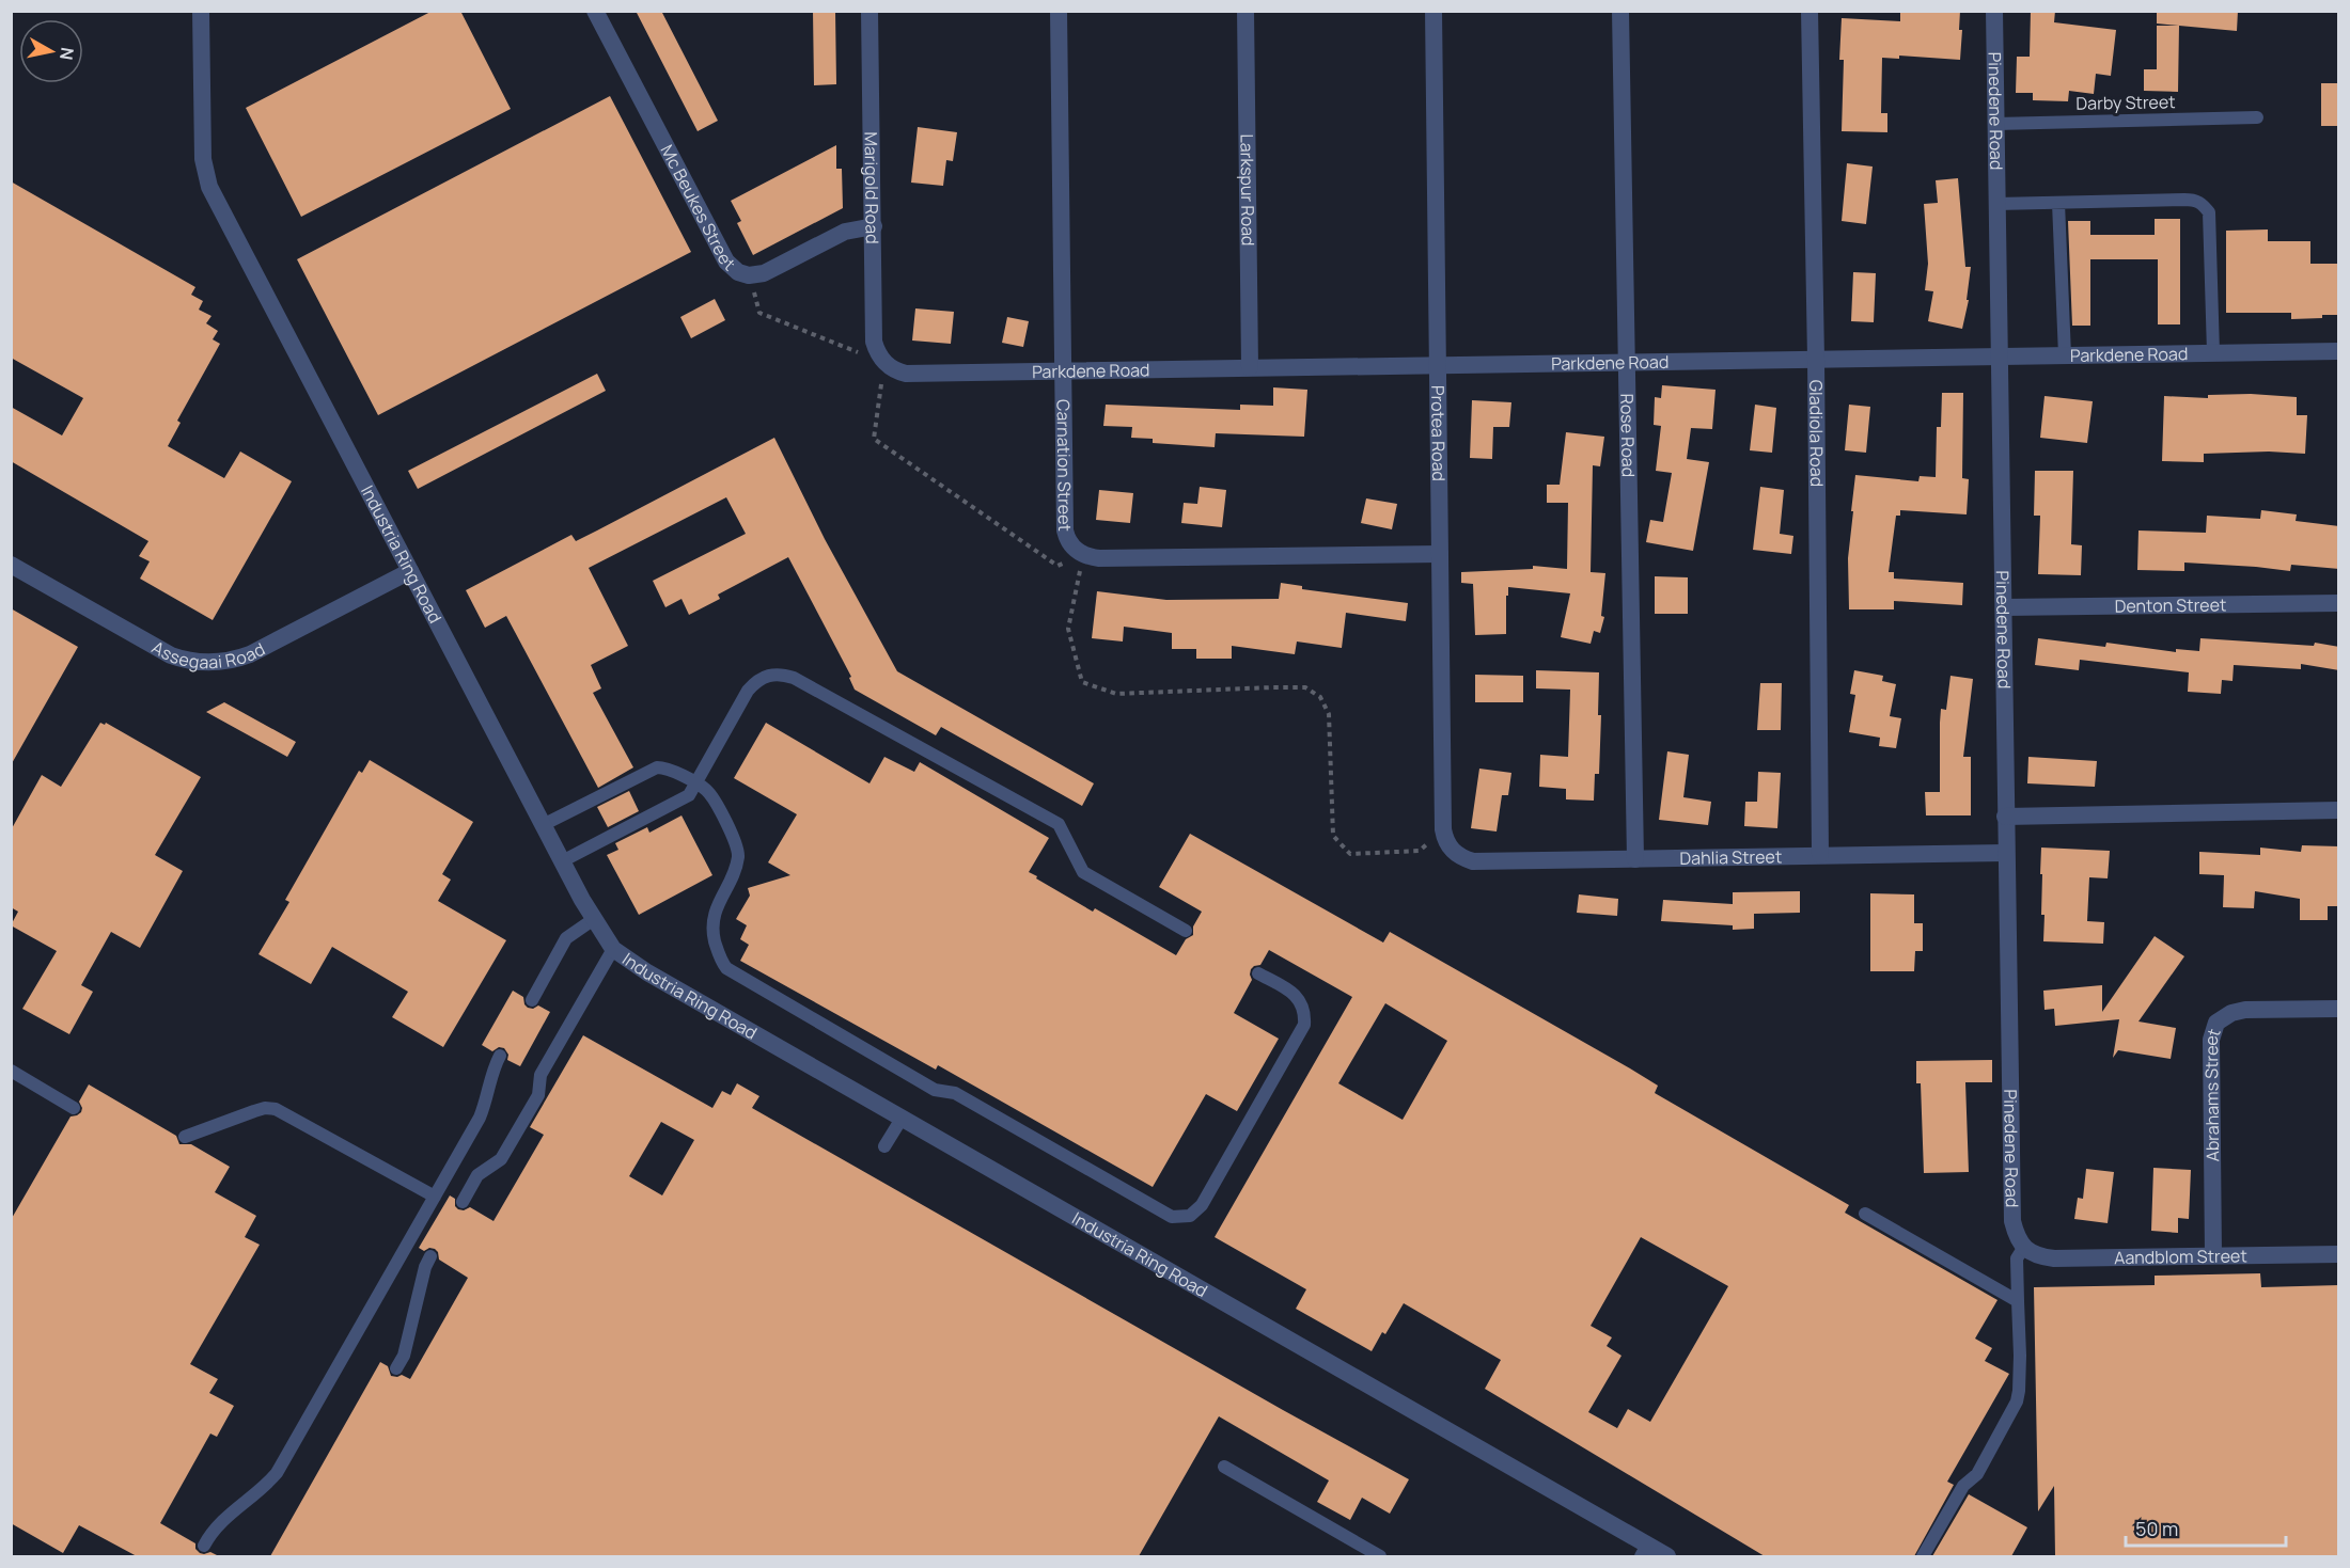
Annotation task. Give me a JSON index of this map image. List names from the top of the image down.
{
  "streets": {
    "street": [
      "Pinedene Road",
      "Marigold Road",
      "Larkspur Road",
      "Mc Beukes Street",
      "Parkdene Road",
      "Protea Road",
      "Gladiola Road",
      "Rose Road",
      "Carnation Street",
      "Industria Ring Road",
      "Denton Street",
      "Assegaai Road",
      "Dahlia Street",
      "Abrahams Street",
      "Aandblom Street"
    ],
    "lane": ["Darby Street"]
  },
  "crossings": [
    ["Darby Street", "Pinedene Road"],
    ["Pinedene Road", "Parkdene Road"],
    ["Pinedene Road", "Denton Street"],
    ["Pinedene Road", "Dahlia Street"],
    ["Pinedene Road", "Aandblom Street"],
    ["Marigold Road", "Mc Beukes Street"],
    ["Marigold Road", "Parkdene Road"],
    ["Larkspur Road", "Parkdene Road"],
    ["Parkdene Road", "Protea Road"],
    ["Parkdene Road", "Gladiola Road"],
    ["Parkdene Road", "Rose Road"],
    ["Parkdene Road", "Carnation Street"],
    ["Protea Road", "Carnation Street"],
    ["Protea Road", "Dahlia Street"],
    ["Gladiola Road", "Dahlia Street"],
    ["Rose Road", "Dahlia Street"],
    ["Industria Ring Road", "Assegaai Road"],
    ["Abrahams Street", "Aandblom Street"]
  ],
  "scale_bar": "50 m",
  "north": "right"
}
